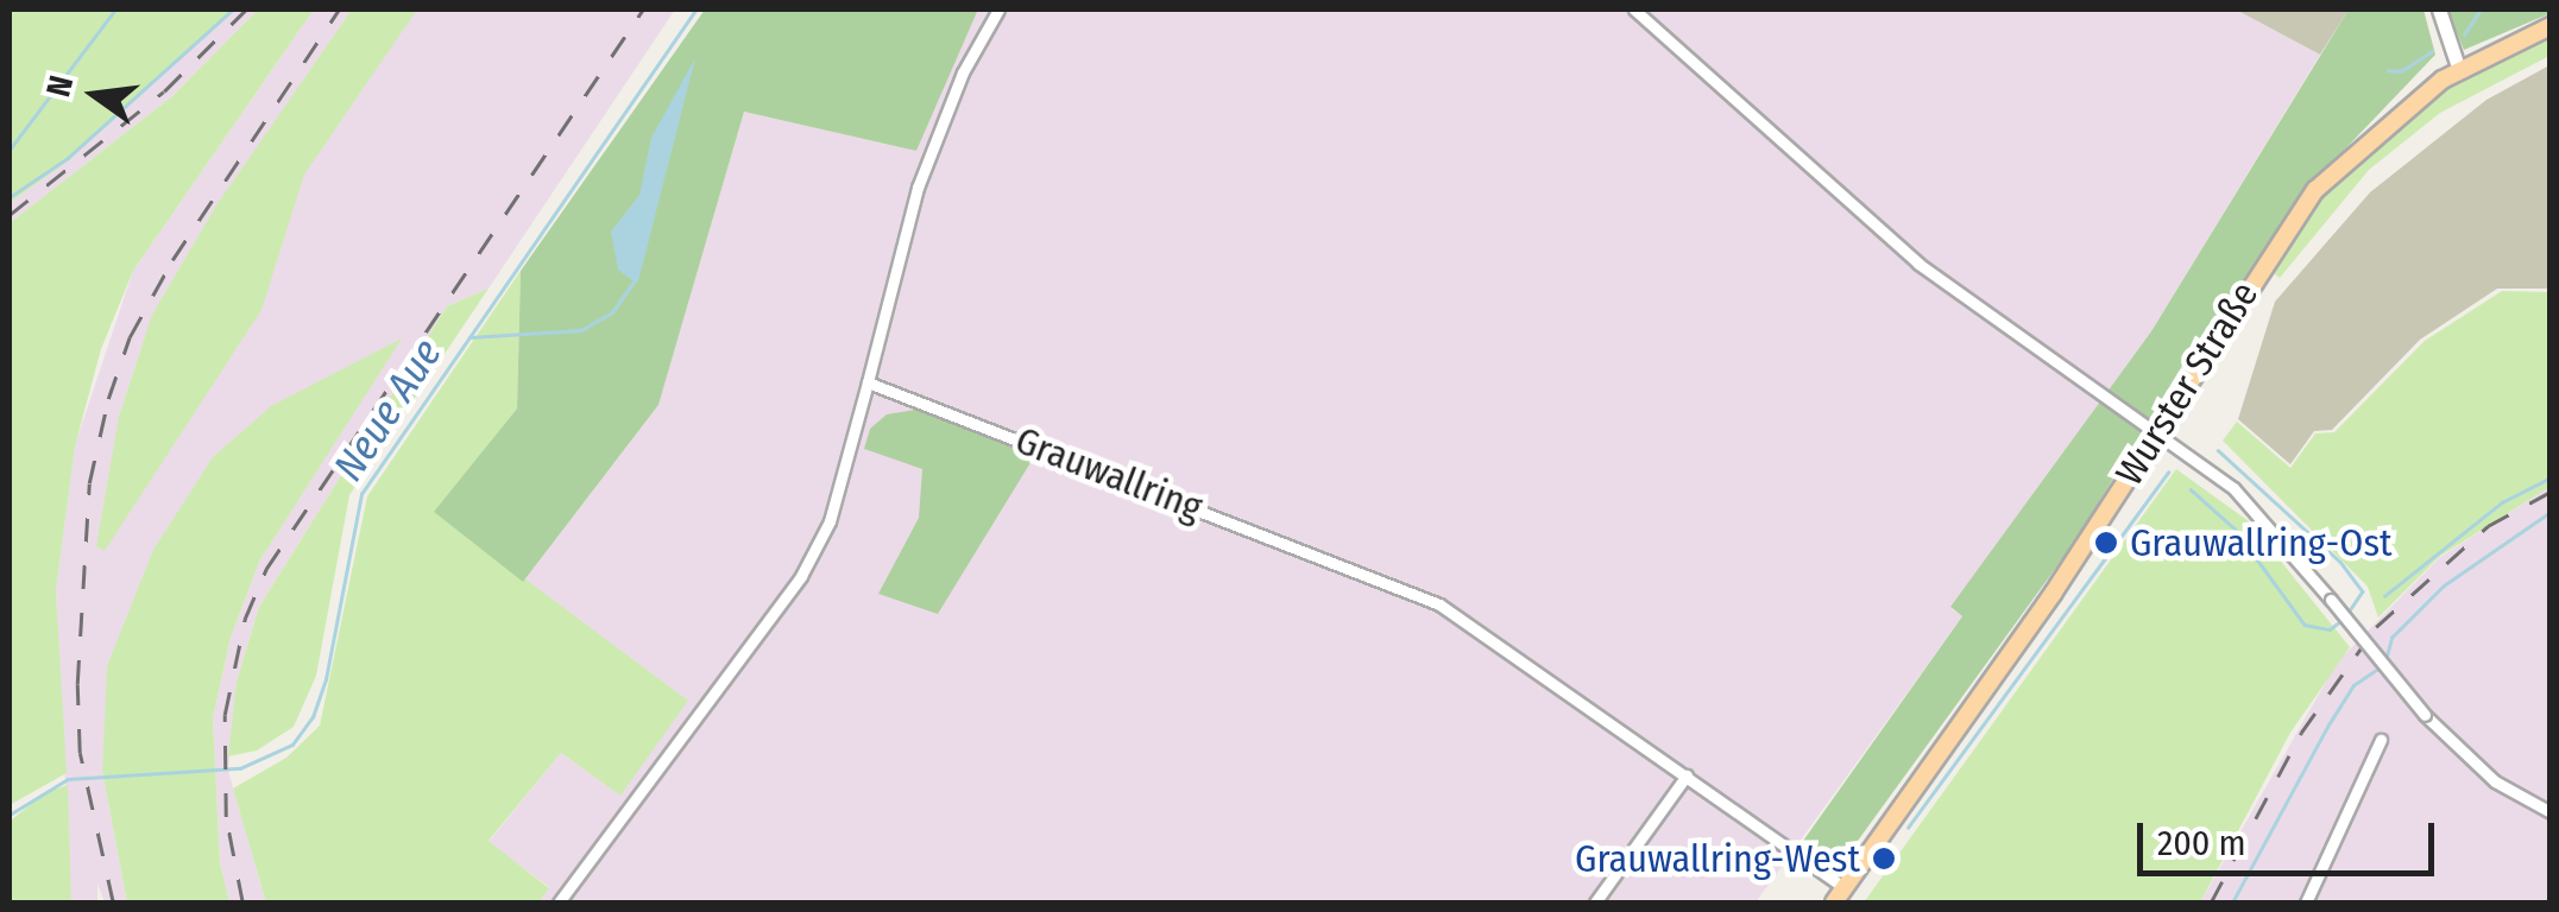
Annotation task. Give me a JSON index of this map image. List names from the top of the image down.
{
  "streets": {
    "main road": ["Wurster Straße"],
    "street": ["Grauwallring"]
  },
  "crossings": [
    ["Wurster Straße", "Grauwallring"]
  ],
  "water": ["Neue Aue"],
  "places": ["Grauwallring-Ost", "Grauwallring-West"],
  "scale_bar": "200 m",
  "north": "left"
}
